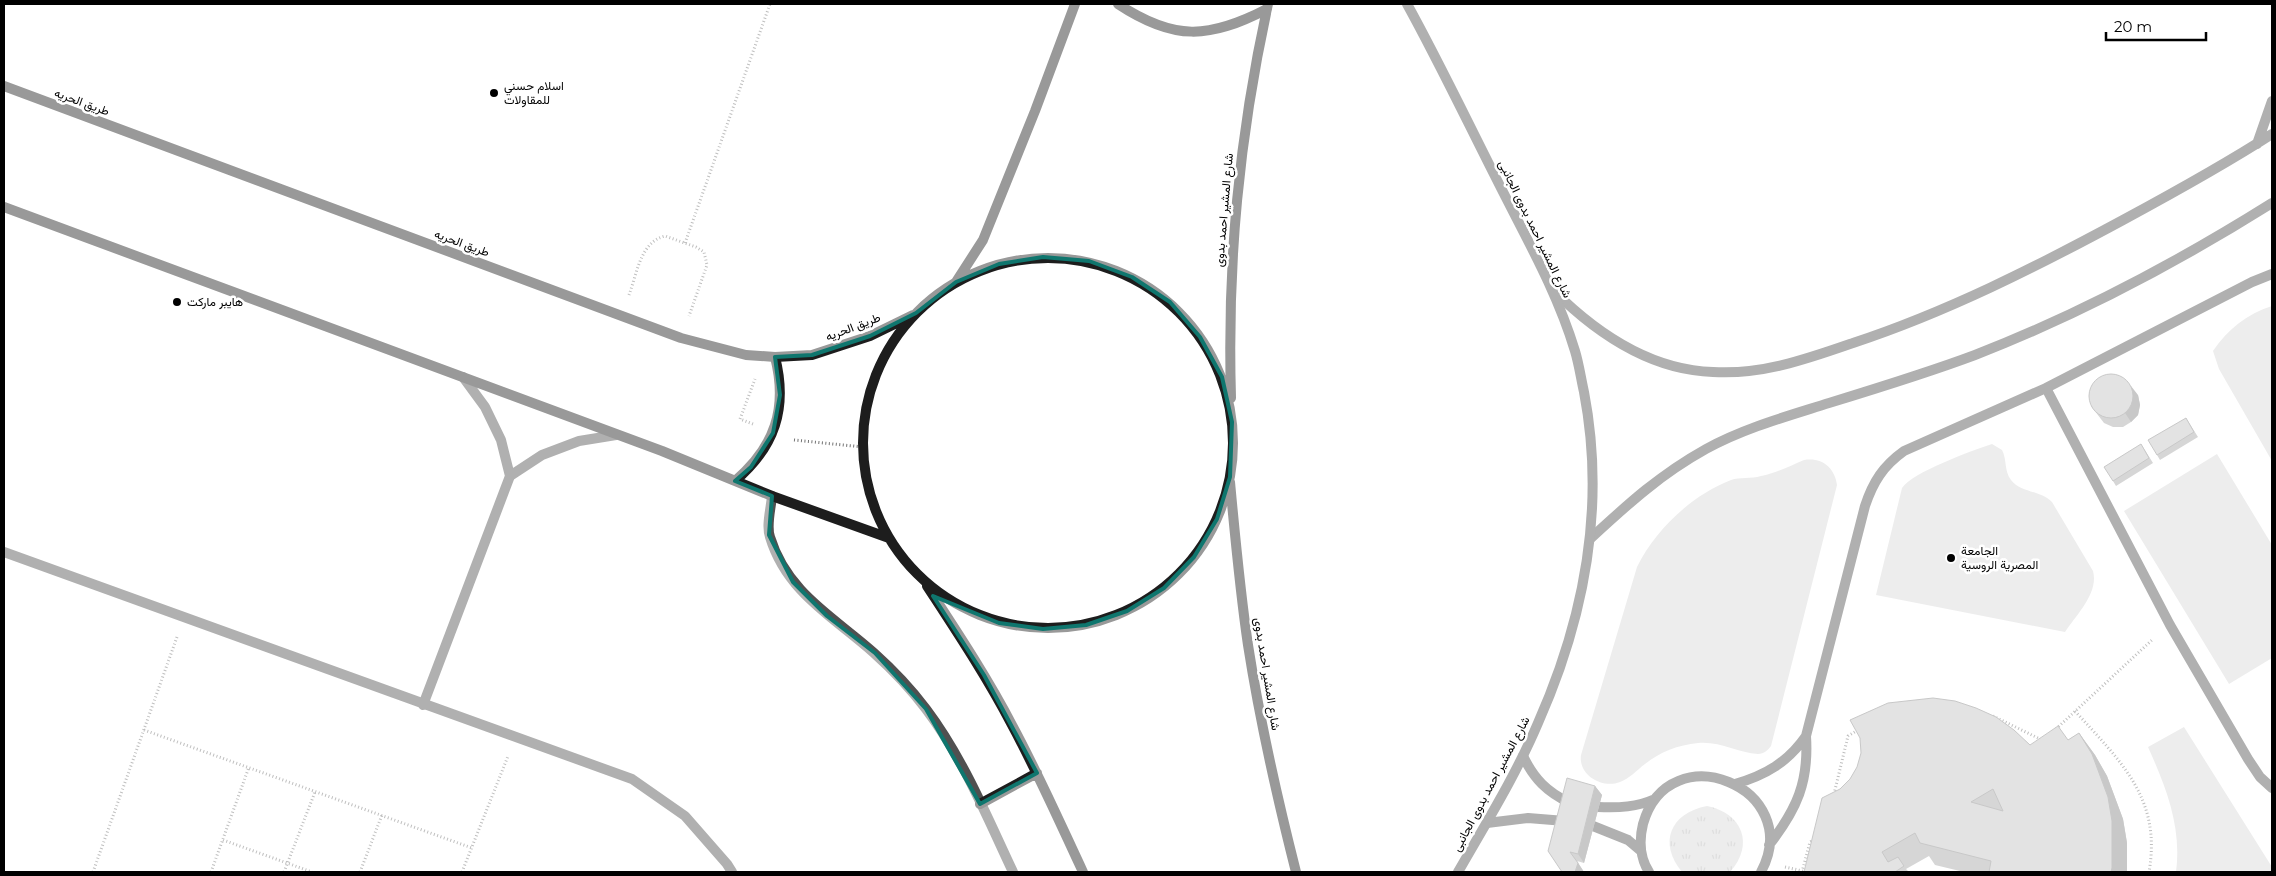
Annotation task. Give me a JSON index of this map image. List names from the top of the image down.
{
  "streets": {
    "street": ["طريق الحريه", "شارع المشير احمد بدوى", "شارع المشير احمد بدوى الجانبى"]
  },
  "places": ["اسلام حسني للمقاولات", "هايبر ماركت", "الجامعة المصرية الروسية"],
  "scale_bar": "20 m"
}
